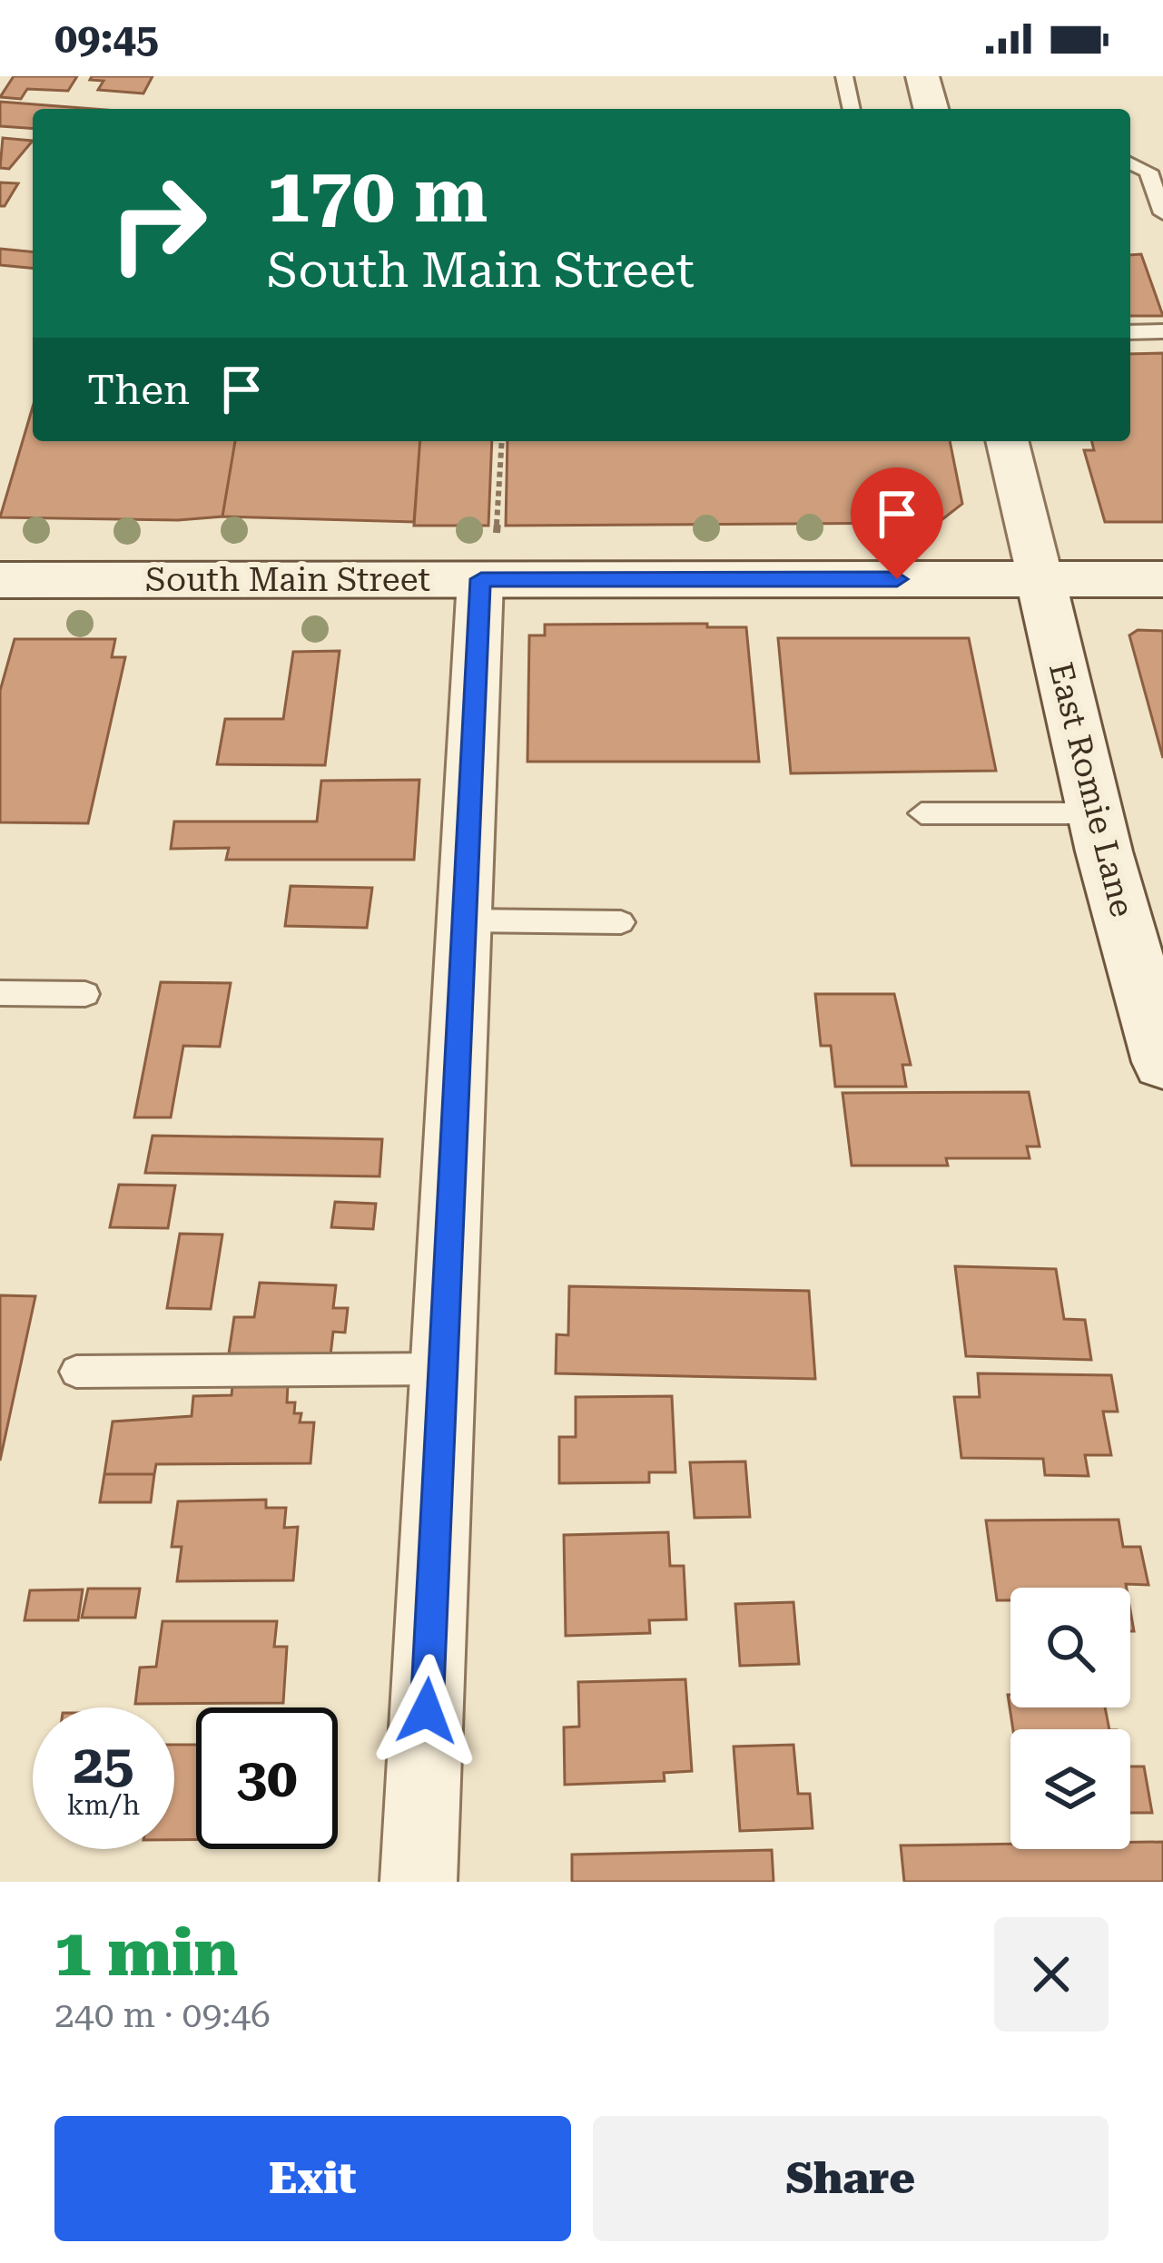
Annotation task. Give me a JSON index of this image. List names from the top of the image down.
{
  "streets": {
    "main road": ["South Main Street", "East Romie Lane"]
  },
  "crossings": [
    ["South Main Street", "East Romie Lane"]
  ],
  "page": {
    "status": "09:45",
    "turn": ["170 m", "South Main Street"],
    "then": "Then",
    "speed": "25 km/h",
    "limit": "30",
    "heading": ["1 min", "240 m · 09:46"],
    "buttons": ["Exit", "Share"]
  }
}
